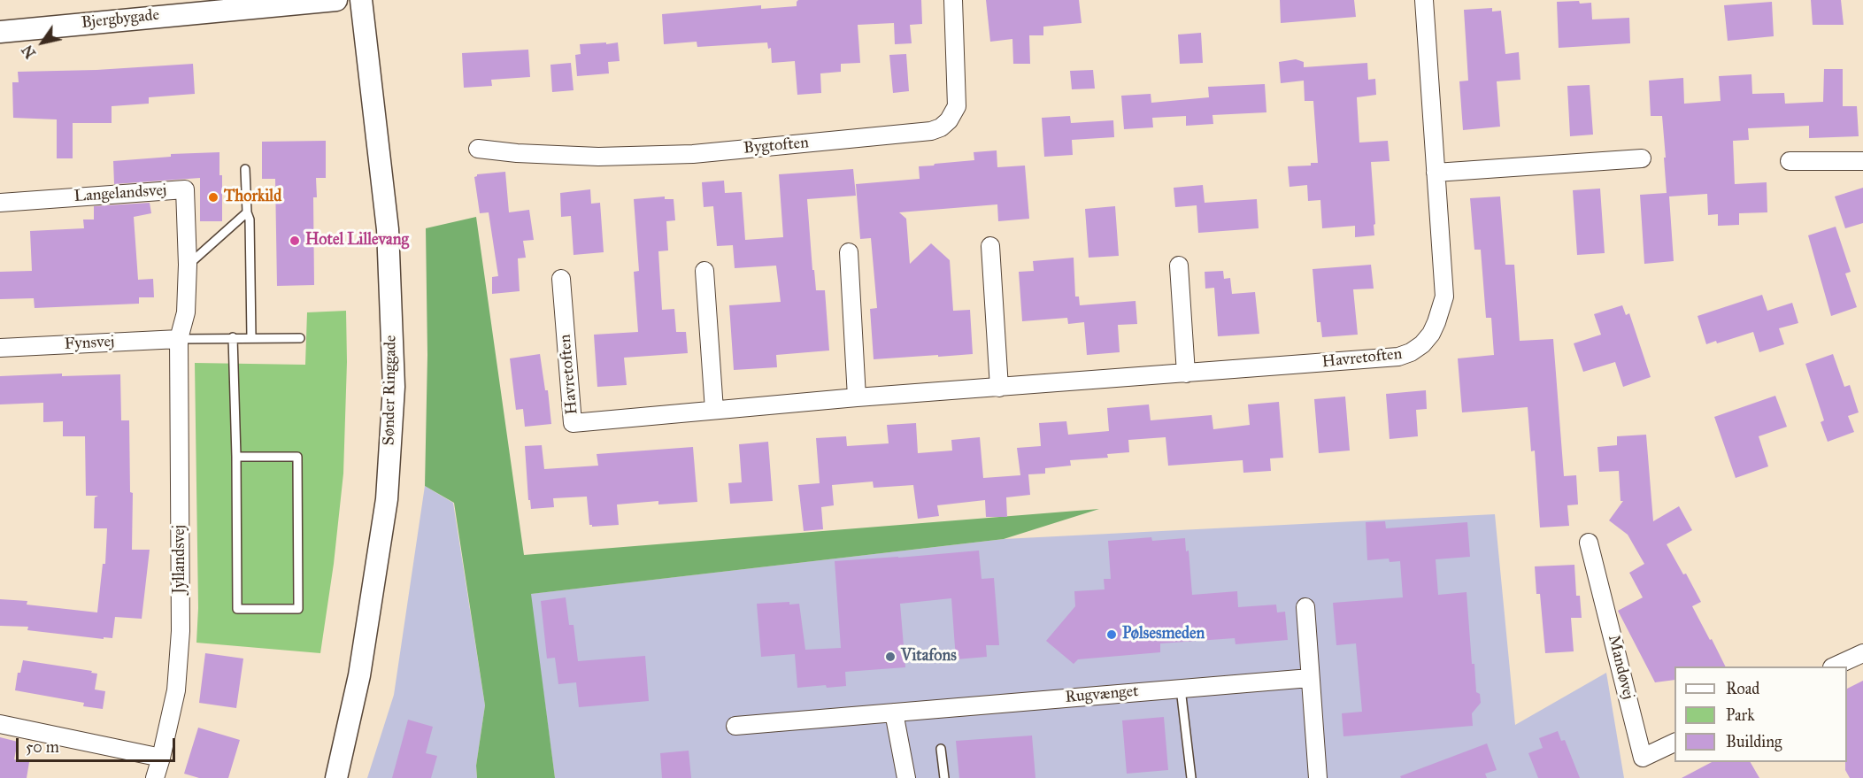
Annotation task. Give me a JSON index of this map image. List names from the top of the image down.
{
  "streets": {
    "street": [
      "Bjergbygade",
      "Bygtoften",
      "Langelandsvej",
      "Fynsvej",
      "Havretoften",
      "Sønder Ringgade",
      "Jyllandsvej",
      "Mandøvej",
      "Rugvænget"
    ]
  },
  "crossings": [
    ["Langelandsvej", "Fynsvej"],
    ["Langelandsvej", "Jyllandsvej"],
    ["Fynsvej", "Jyllandsvej"]
  ],
  "places": [
    "Thorkild",
    "Hotel Lillevang",
    "Pølsesmeden",
    "Vitafons"
  ],
  "legend": ["Road", "Park", "Building"],
  "scale_bar": "50 m",
  "north": "bottom left"
}
